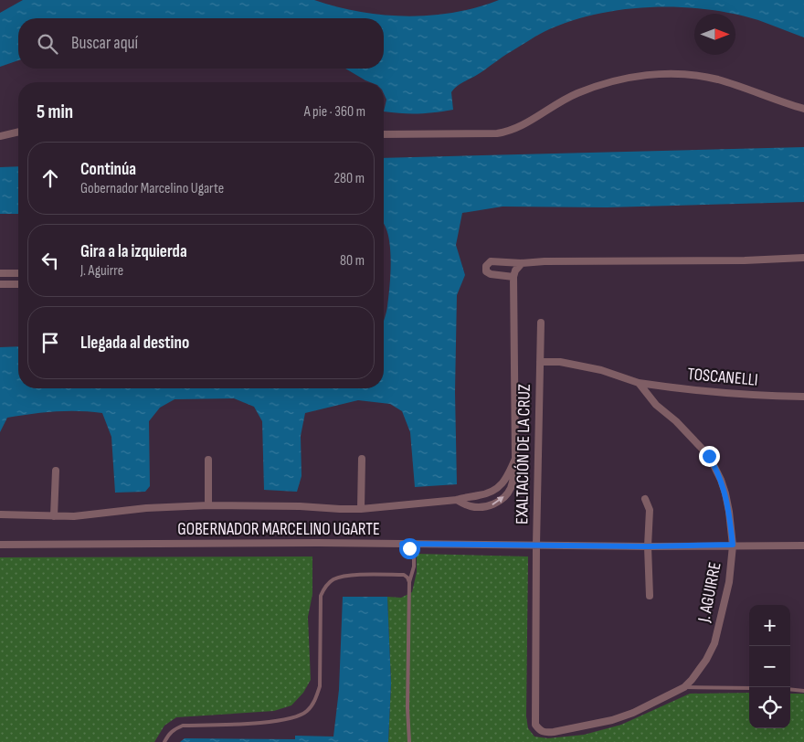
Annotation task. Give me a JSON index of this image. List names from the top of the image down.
{
  "streets": {
    "street": [
      "TOSCANELLI",
      "EXALTACIÓN DE LA CRUZ",
      "GOBERNADOR MARCELINO UGARTE",
      "J. AGUIRRE"
    ]
  },
  "crossings": [
    ["TOSCANELLI", "J. AGUIRRE"],
    ["EXALTACIÓN DE LA CRUZ", "GOBERNADOR MARCELINO UGARTE"],
    ["EXALTACIÓN DE LA CRUZ", "J. AGUIRRE"],
    ["GOBERNADOR MARCELINO UGARTE", "J. AGUIRRE"]
  ],
  "north": "right",
  "page": {
    "search": "Buscar aquí",
    "heading": ["5 min", "A pie · 360 m"],
    "list": [
      ["Continúa", "Gobernador Marcelino Ugarte", "280 m"],
      ["Gira a la izquierda", "J. Aguirre", "80 m"],
      "Llegada al destino"
    ],
    "map_buttons": ["+", "−"]
  }
}
